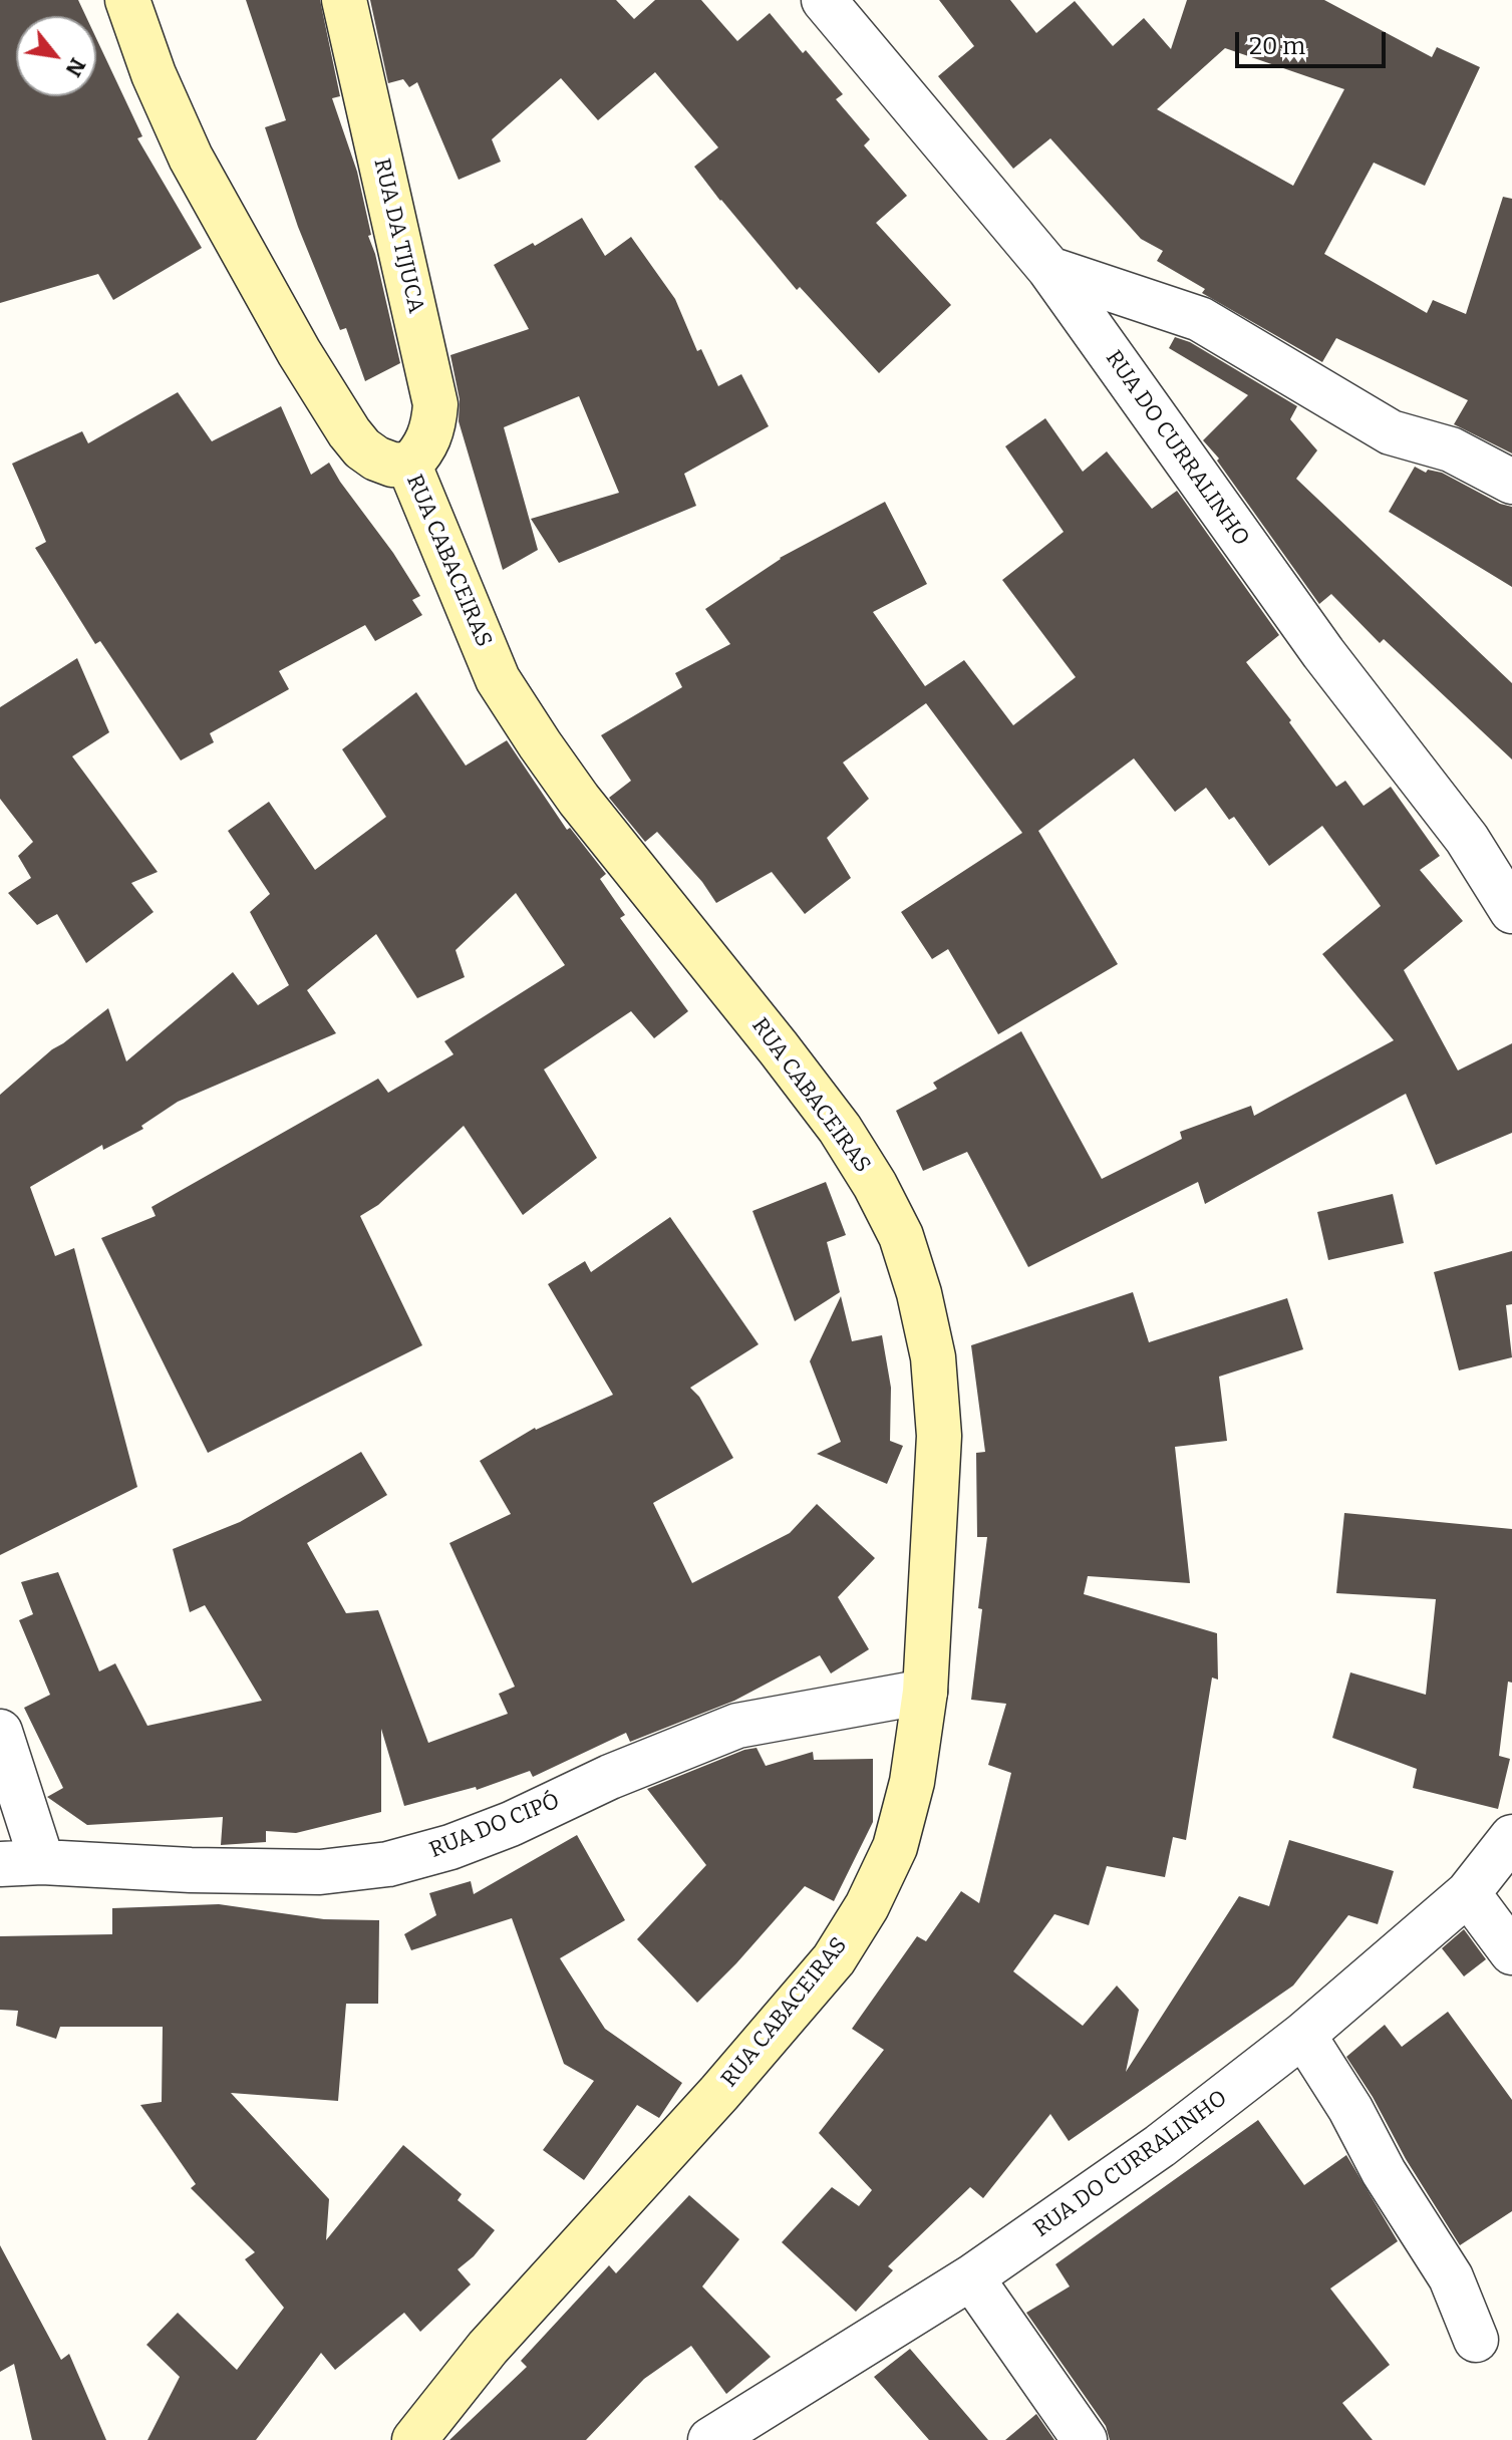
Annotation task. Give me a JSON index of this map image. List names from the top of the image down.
{
  "streets": {
    "main road": ["RUA DA TIJUCA", "RUA CABACEIRAS"],
    "street": ["RUA DO CURRALINHO", "RUA DO CIPÓ"]
  },
  "crossings": [
    ["RUA DA TIJUCA", "RUA CABACEIRAS"],
    ["RUA CABACEIRAS", "RUA DO CIPÓ"]
  ],
  "scale_bar": "20 m",
  "north": "bottom right"
}
